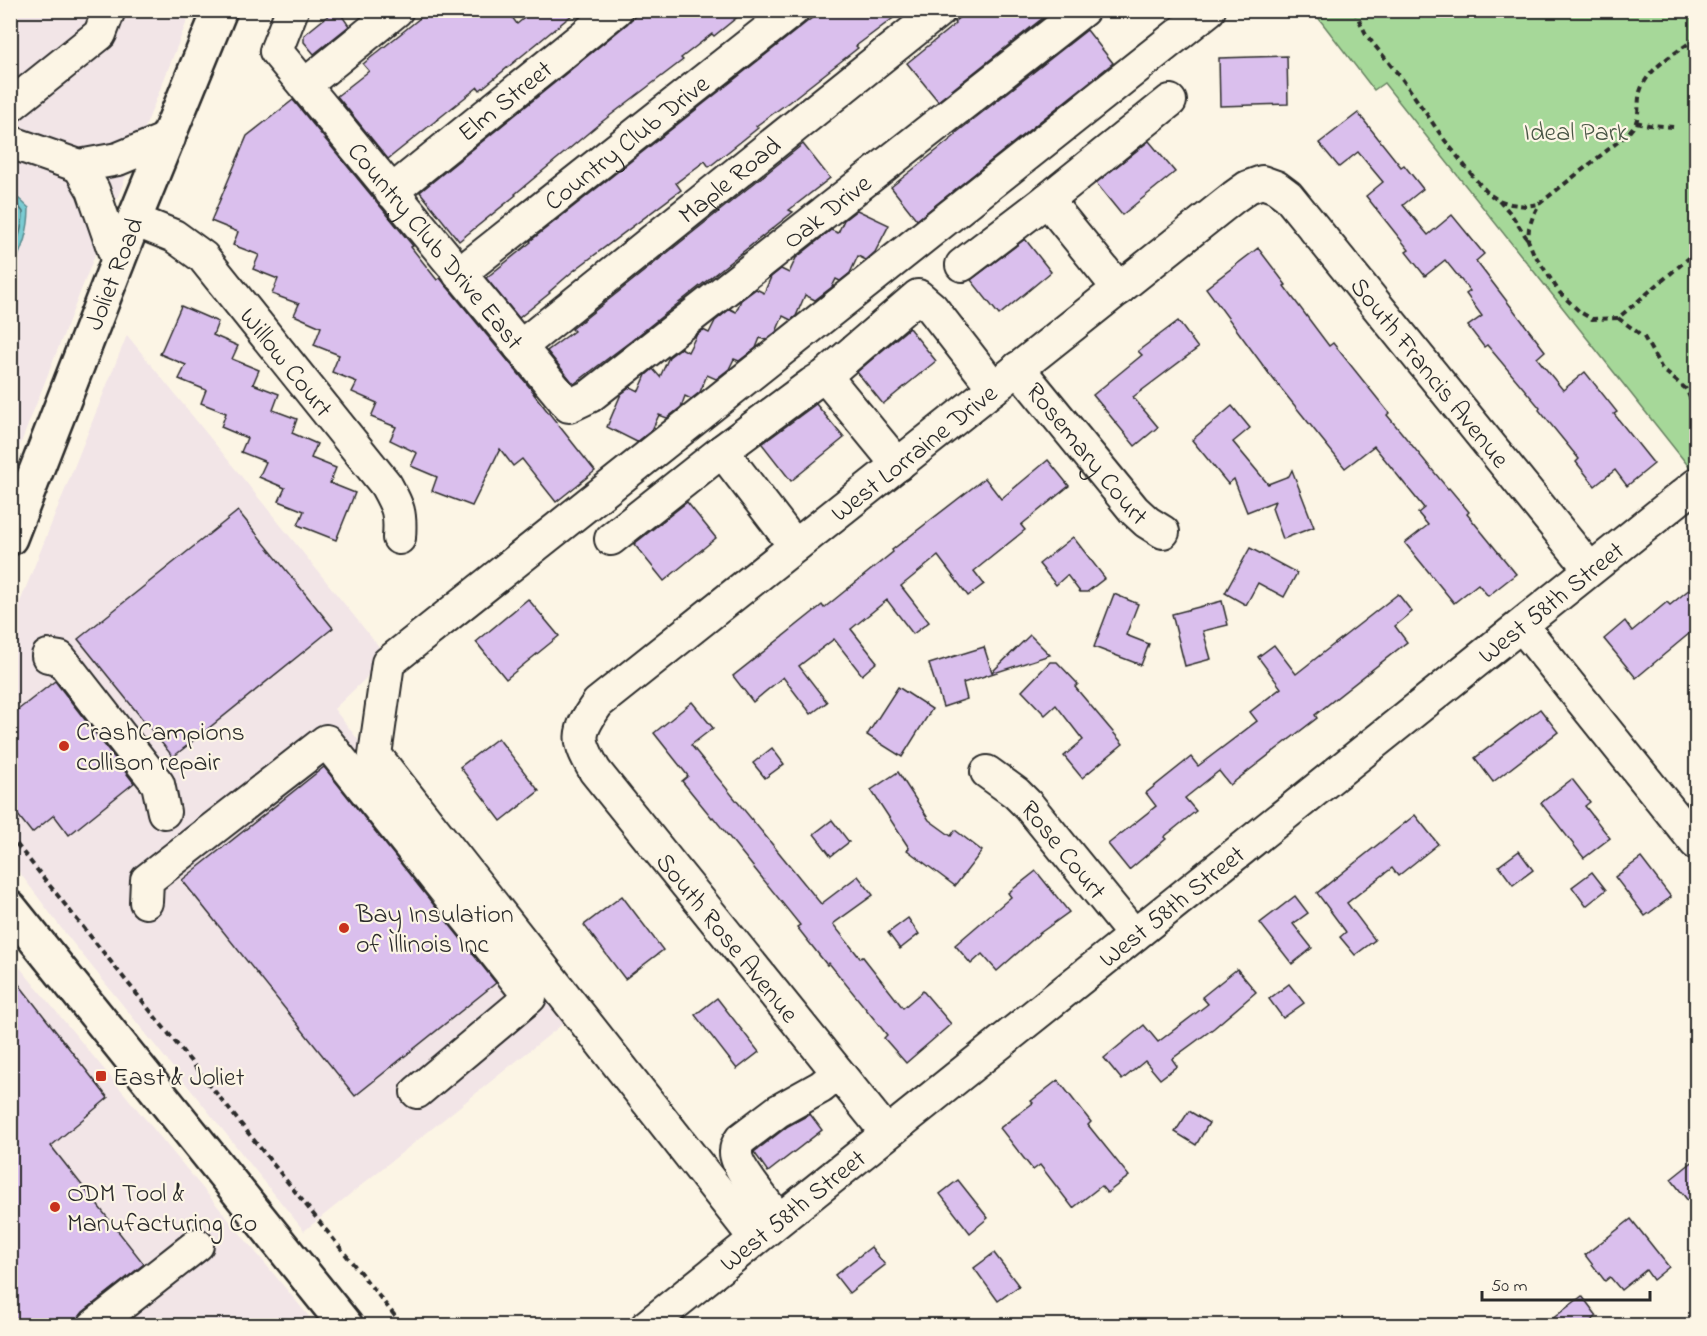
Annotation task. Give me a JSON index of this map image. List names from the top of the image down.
{
  "streets": {
    "main road": ["Joliet Road"],
    "street": [
      "Elm Street",
      "Country Club Drive",
      "Maple Road",
      "Oak Drive",
      "Country Club Drive East",
      "Willow Court",
      "South Francis Avenue",
      "Rosemary Court",
      "West Lorraine Drive",
      "West 58th Street",
      "Rose Court",
      "South Rose Avenue"
    ]
  },
  "crossings": [
    ["Elm Street", "Country Club Drive East"],
    ["Country Club Drive", "Country Club Drive East"],
    ["Maple Road", "Country Club Drive East"],
    ["Oak Drive", "Country Club Drive East"],
    ["Joliet Road", "Willow Court"],
    ["South Francis Avenue", "West Lorraine Drive"],
    ["South Francis Avenue", "West 58th Street"],
    ["Rosemary Court", "West Lorraine Drive"],
    ["West Lorraine Drive", "South Rose Avenue"],
    ["West 58th Street", "Rose Court"],
    ["West 58th Street", "South Rose Avenue"]
  ],
  "parks": ["Ideal Park"],
  "places": {
    "other": ["CrashCampions collison repair", "Bay Insulation of Illinois Inc", "ODM Tool & Manufacturing Co"],
    "transit": ["East & Joliet"]
  },
  "scale_bar": "50 m"
}
